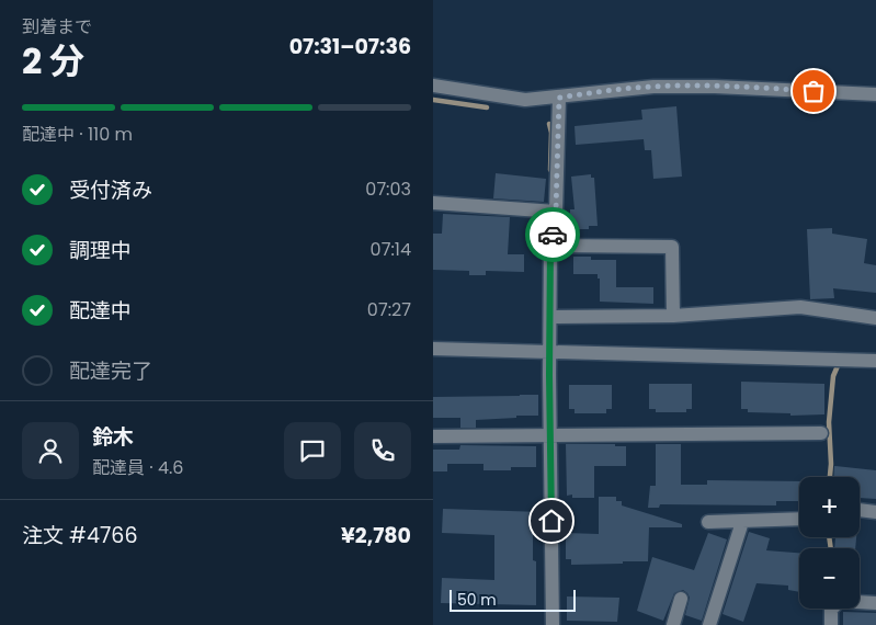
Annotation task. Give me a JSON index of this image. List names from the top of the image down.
{
  "scale_bar": "50 m",
  "page": {
    "heading": ["2 分", "到着まで", "07:31–07:36"],
    "panel": [
      "鈴木",
      "配達員 · 4.6",
      "注文 #4766",
      "¥2,780"
    ],
    "bar": "配達中 · 110 m",
    "list": [
      ["受付済み", "07:03"],
      ["調理中", "07:14"],
      ["配達中", "07:27"],
      "配達完了"
    ],
    "map_buttons": ["+", "−"],
    "scale": "50 m"
  }
}
